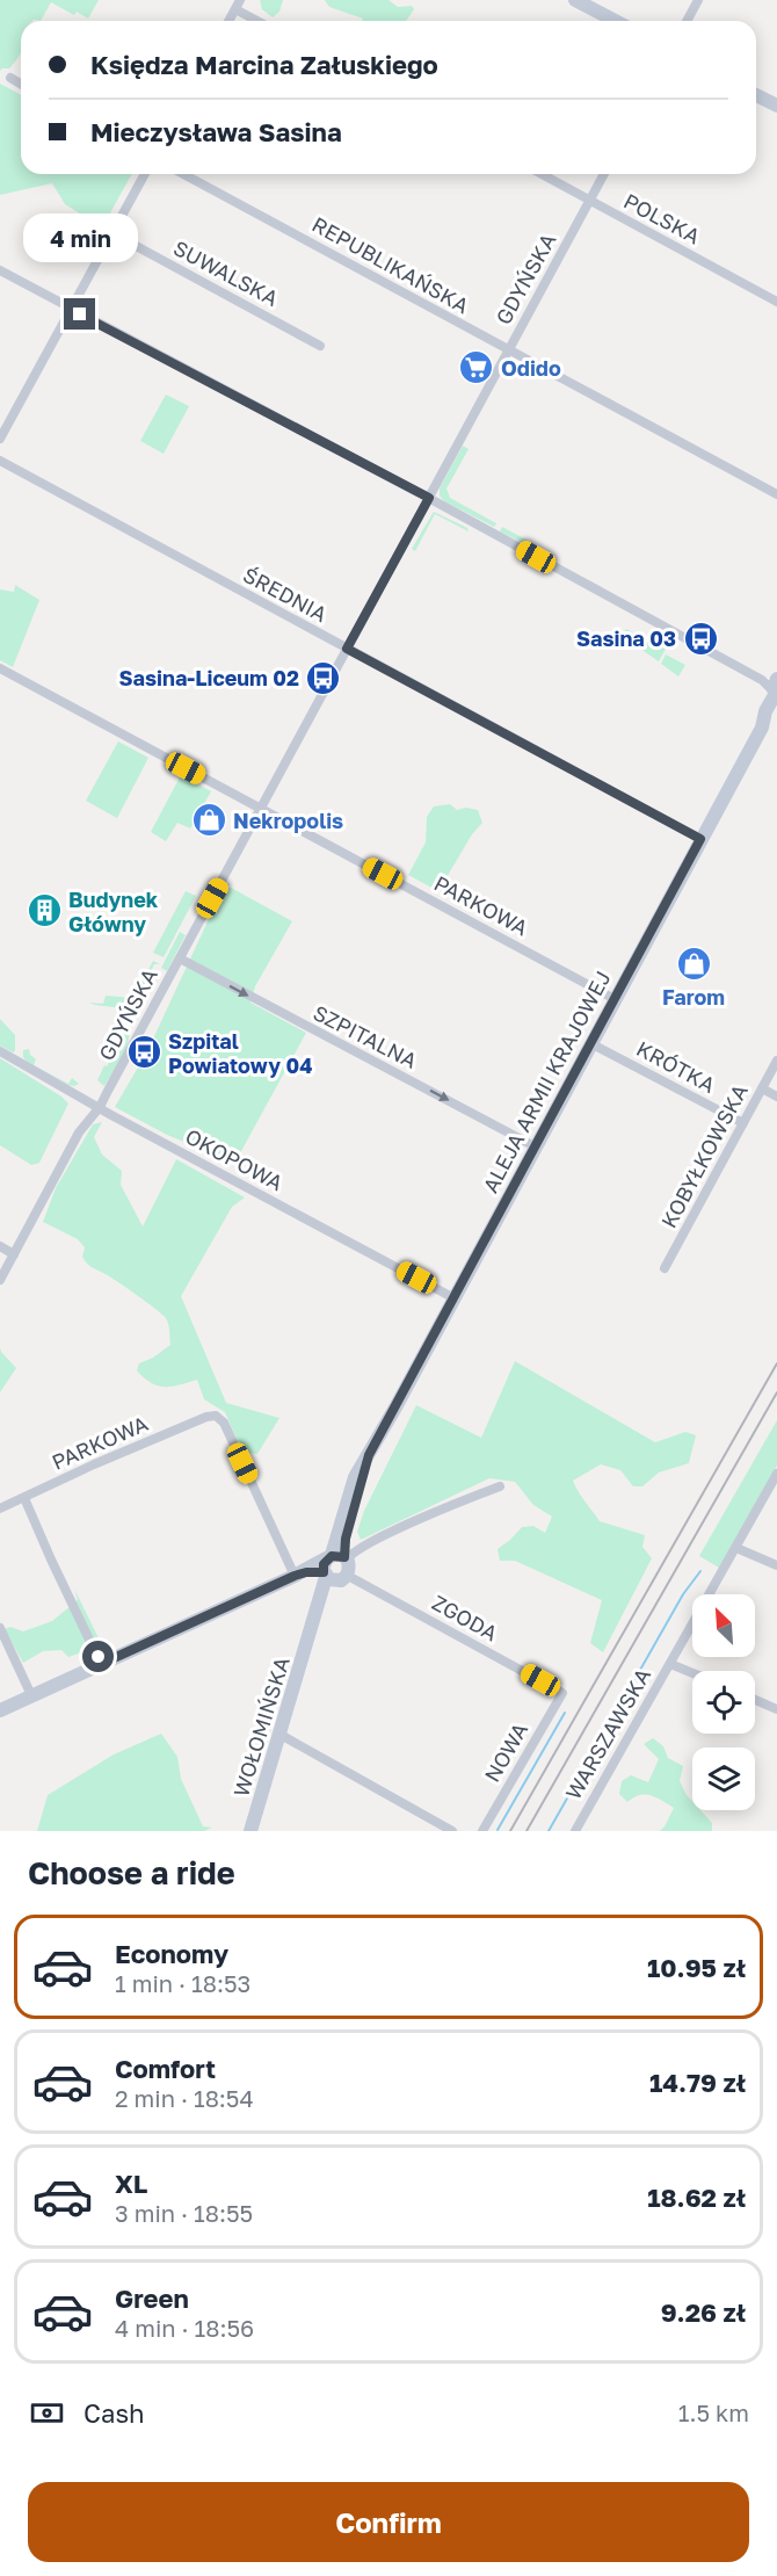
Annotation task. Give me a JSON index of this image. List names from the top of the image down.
{
  "streets": {
    "street": [
      "POLSKA",
      "REPUBLIKAŃSKA",
      "SUWALSKA",
      "GDYŃSKA",
      "ŚREDNIA",
      "PARKOWA",
      "SZPITALNA",
      "KRÓTKA",
      "ALEJA ARMII KRAJOWEJ",
      "KOBYŁKOWSKA",
      "OKOPOWA",
      "ZGODA",
      "WOŁOMIŃSKA",
      "WARSZAWSKA",
      "NOWA"
    ]
  },
  "crossings": [
    ["POLSKA", "GDYŃSKA"],
    ["REPUBLIKAŃSKA", "GDYŃSKA"],
    ["GDYŃSKA", "ŚREDNIA"],
    ["GDYŃSKA", "PARKOWA"],
    ["GDYŃSKA", "SZPITALNA"],
    ["GDYŃSKA", "OKOPOWA"],
    ["ŚREDNIA", "ALEJA ARMII KRAJOWEJ"],
    ["PARKOWA", "ALEJA ARMII KRAJOWEJ"],
    ["SZPITALNA", "ALEJA ARMII KRAJOWEJ"],
    ["KRÓTKA", "ALEJA ARMII KRAJOWEJ"],
    ["KRÓTKA", "KOBYŁKOWSKA"],
    ["ALEJA ARMII KRAJOWEJ", "OKOPOWA"],
    ["ALEJA ARMII KRAJOWEJ", "ZGODA"],
    ["ALEJA ARMII KRAJOWEJ", "WOŁOMIŃSKA"],
    ["ZGODA", "WOŁOMIŃSKA"],
    ["ZGODA", "NOWA"]
  ],
  "one_way": ["SZPITALNA"],
  "places": {
    "supermarket": ["Odido"],
    "bus stop": ["Sasina 03", "Sasina-Liceum 02", "Szpital Powiatowy 04"],
    "shop": ["Nekropolis", "Farom"],
    "building": ["Budynek Główny"]
  },
  "north": "top left",
  "page": {
    "banner": ["Księdza Marcina Załuskiego", "Mieczysława Sasina"],
    "bubble": "4 min",
    "heading": "Choose a ride",
    "list": [
      {
        "name": "Economy",
        "note": "1 min · 18:53",
        "value": "10.95 zł"
      },
      {
        "name": "Comfort",
        "note": "2 min · 18:54",
        "value": "14.79 zł"
      },
      {
        "name": "XL",
        "note": "3 min · 18:55",
        "value": "18.62 zł"
      },
      {
        "name": "Green",
        "note": "4 min · 18:56",
        "value": "9.26 zł"
      }
    ],
    "pay": ["Cash", "1.5 km"],
    "buttons": "Confirm"
  }
}
